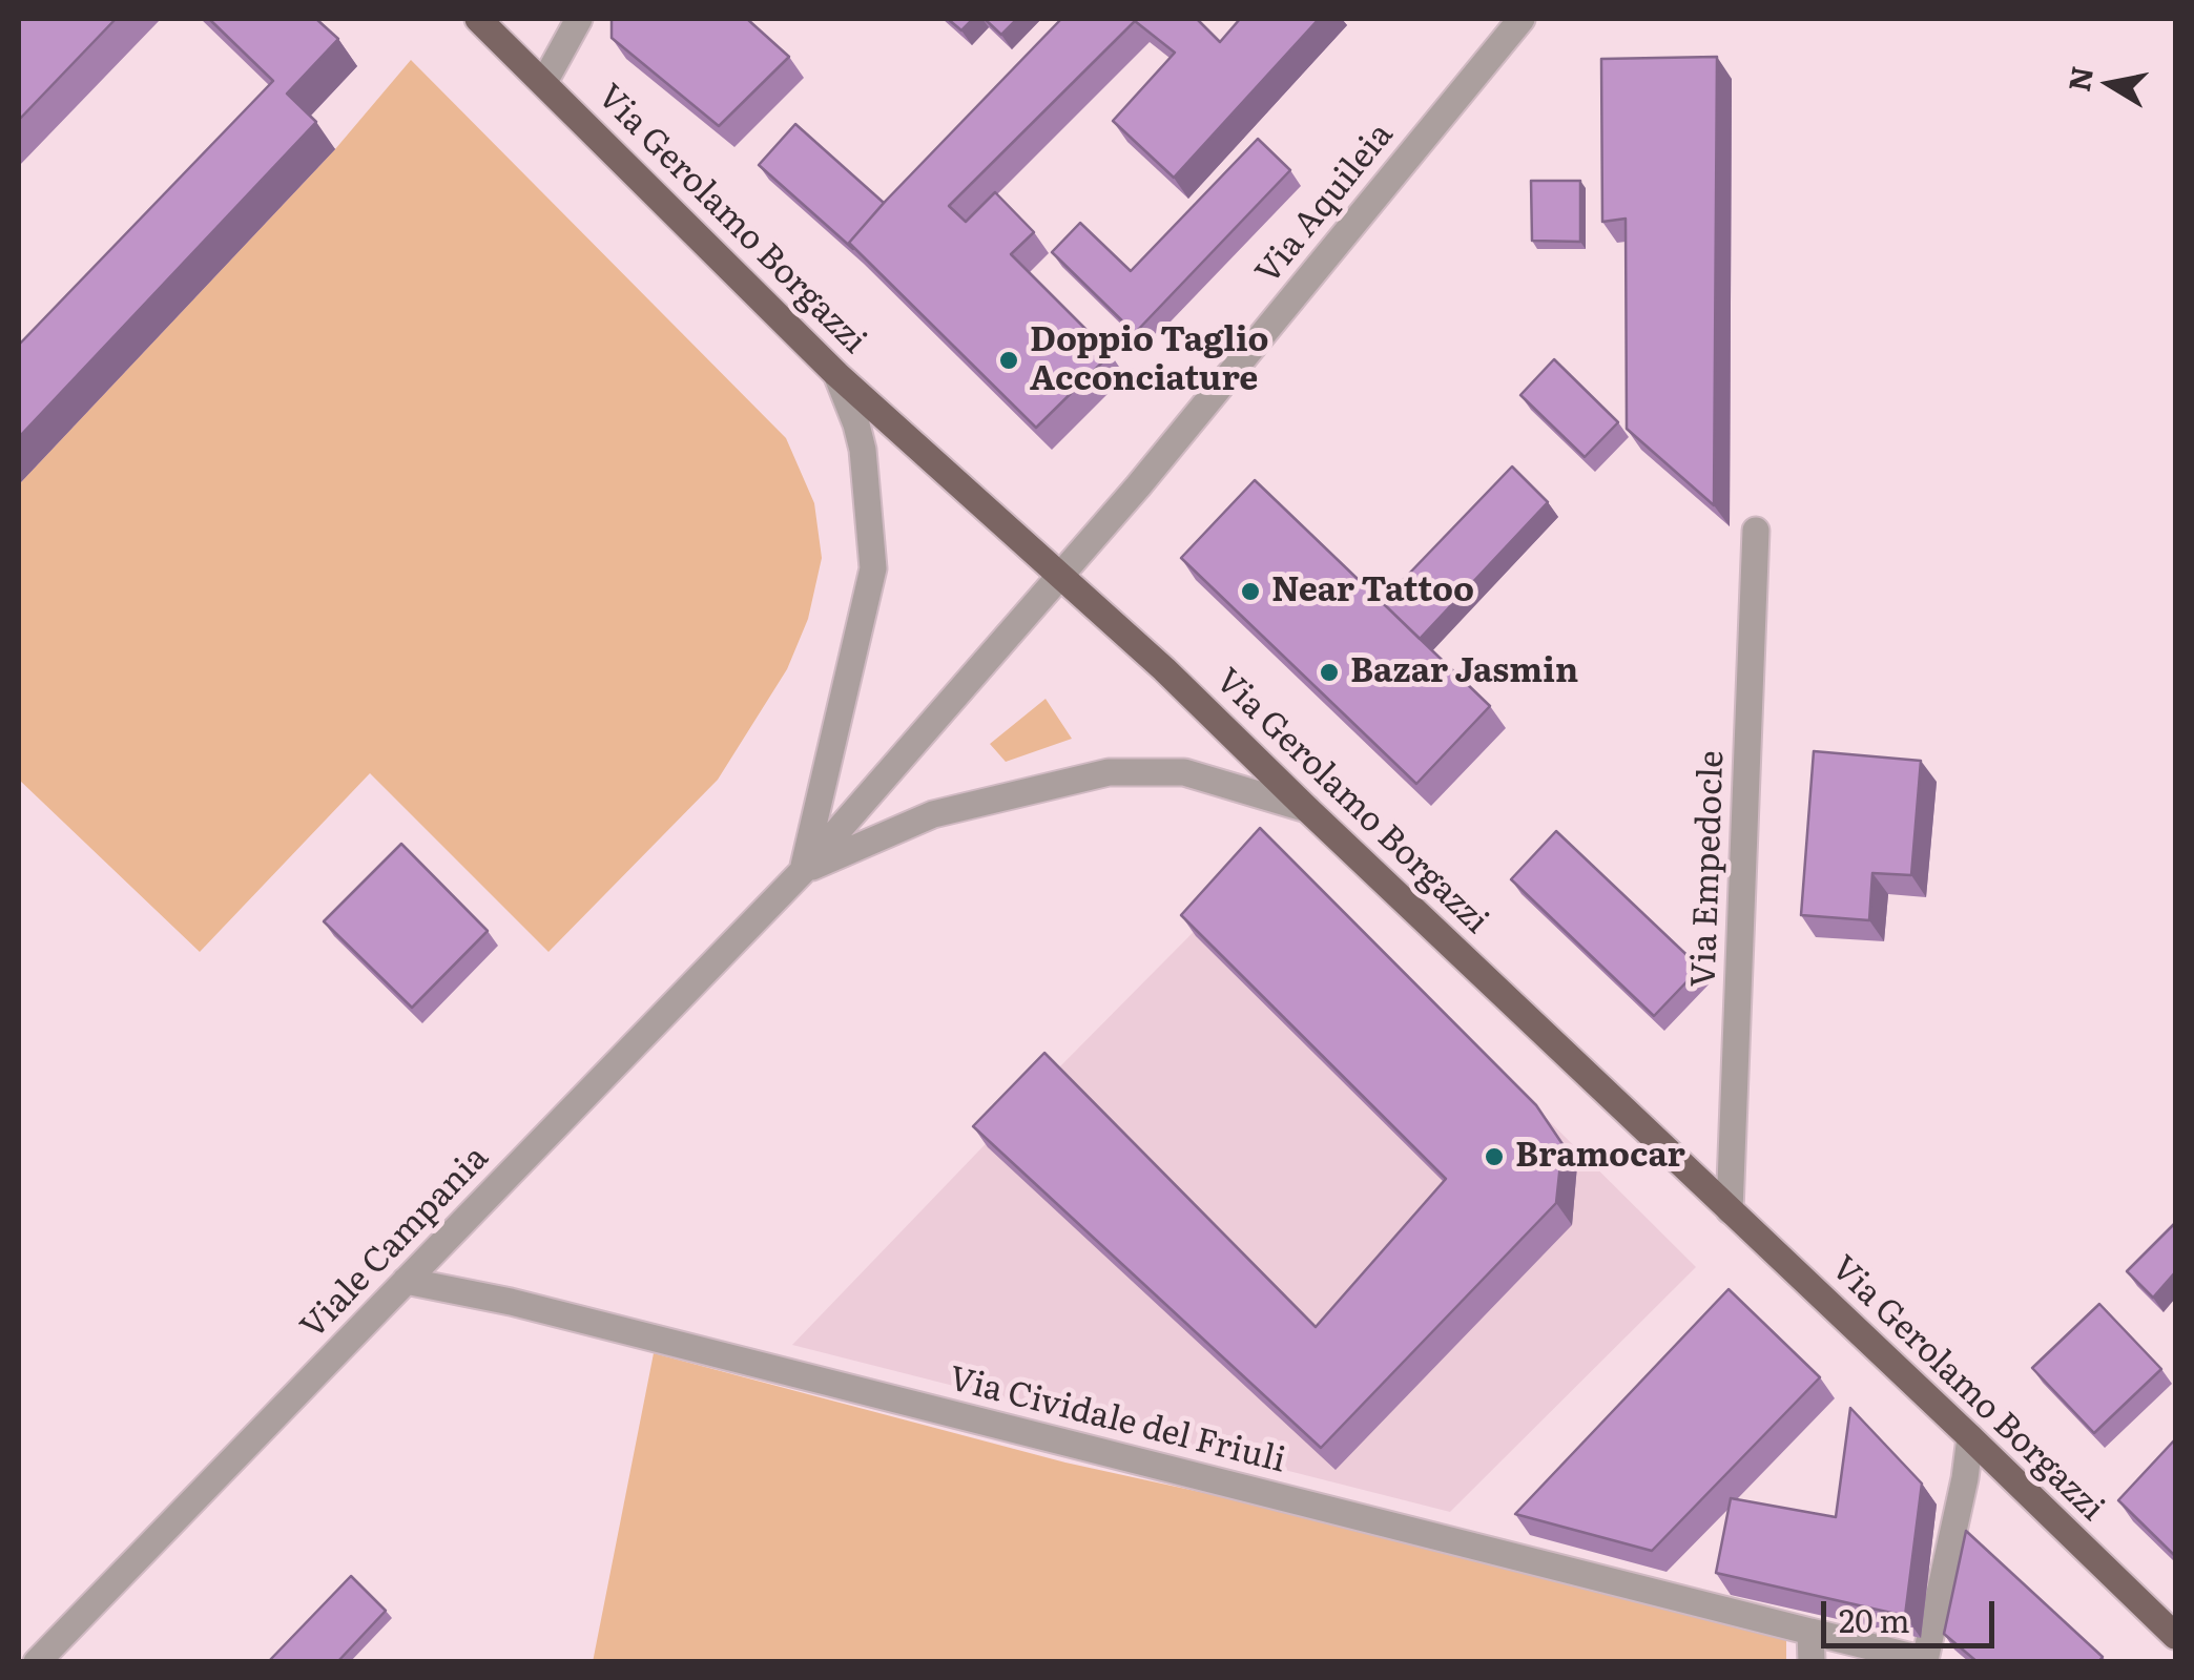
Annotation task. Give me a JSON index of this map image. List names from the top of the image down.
{
  "streets": {
    "main road": ["Via Gerolamo Borgazzi"],
    "street": [
      "Via Aquileia",
      "Via Empedocle",
      "Viale Campania",
      "Via Cividale del Friuli"
    ]
  },
  "crossings": [
    ["Via Aquileia", "Via Gerolamo Borgazzi"],
    ["Via Aquileia", "Viale Campania"],
    ["Via Gerolamo Borgazzi", "Via Empedocle"],
    ["Via Gerolamo Borgazzi", "Viale Campania"],
    ["Via Gerolamo Borgazzi", "Via Cividale del Friuli"],
    ["Viale Campania", "Via Cividale del Friuli"]
  ],
  "places": [
    "Doppio Taglio Acconciature",
    "Near Tattoo",
    "Bazar Jasmin",
    "Bramocar"
  ],
  "scale_bar": "20 m",
  "north": "left"
}
